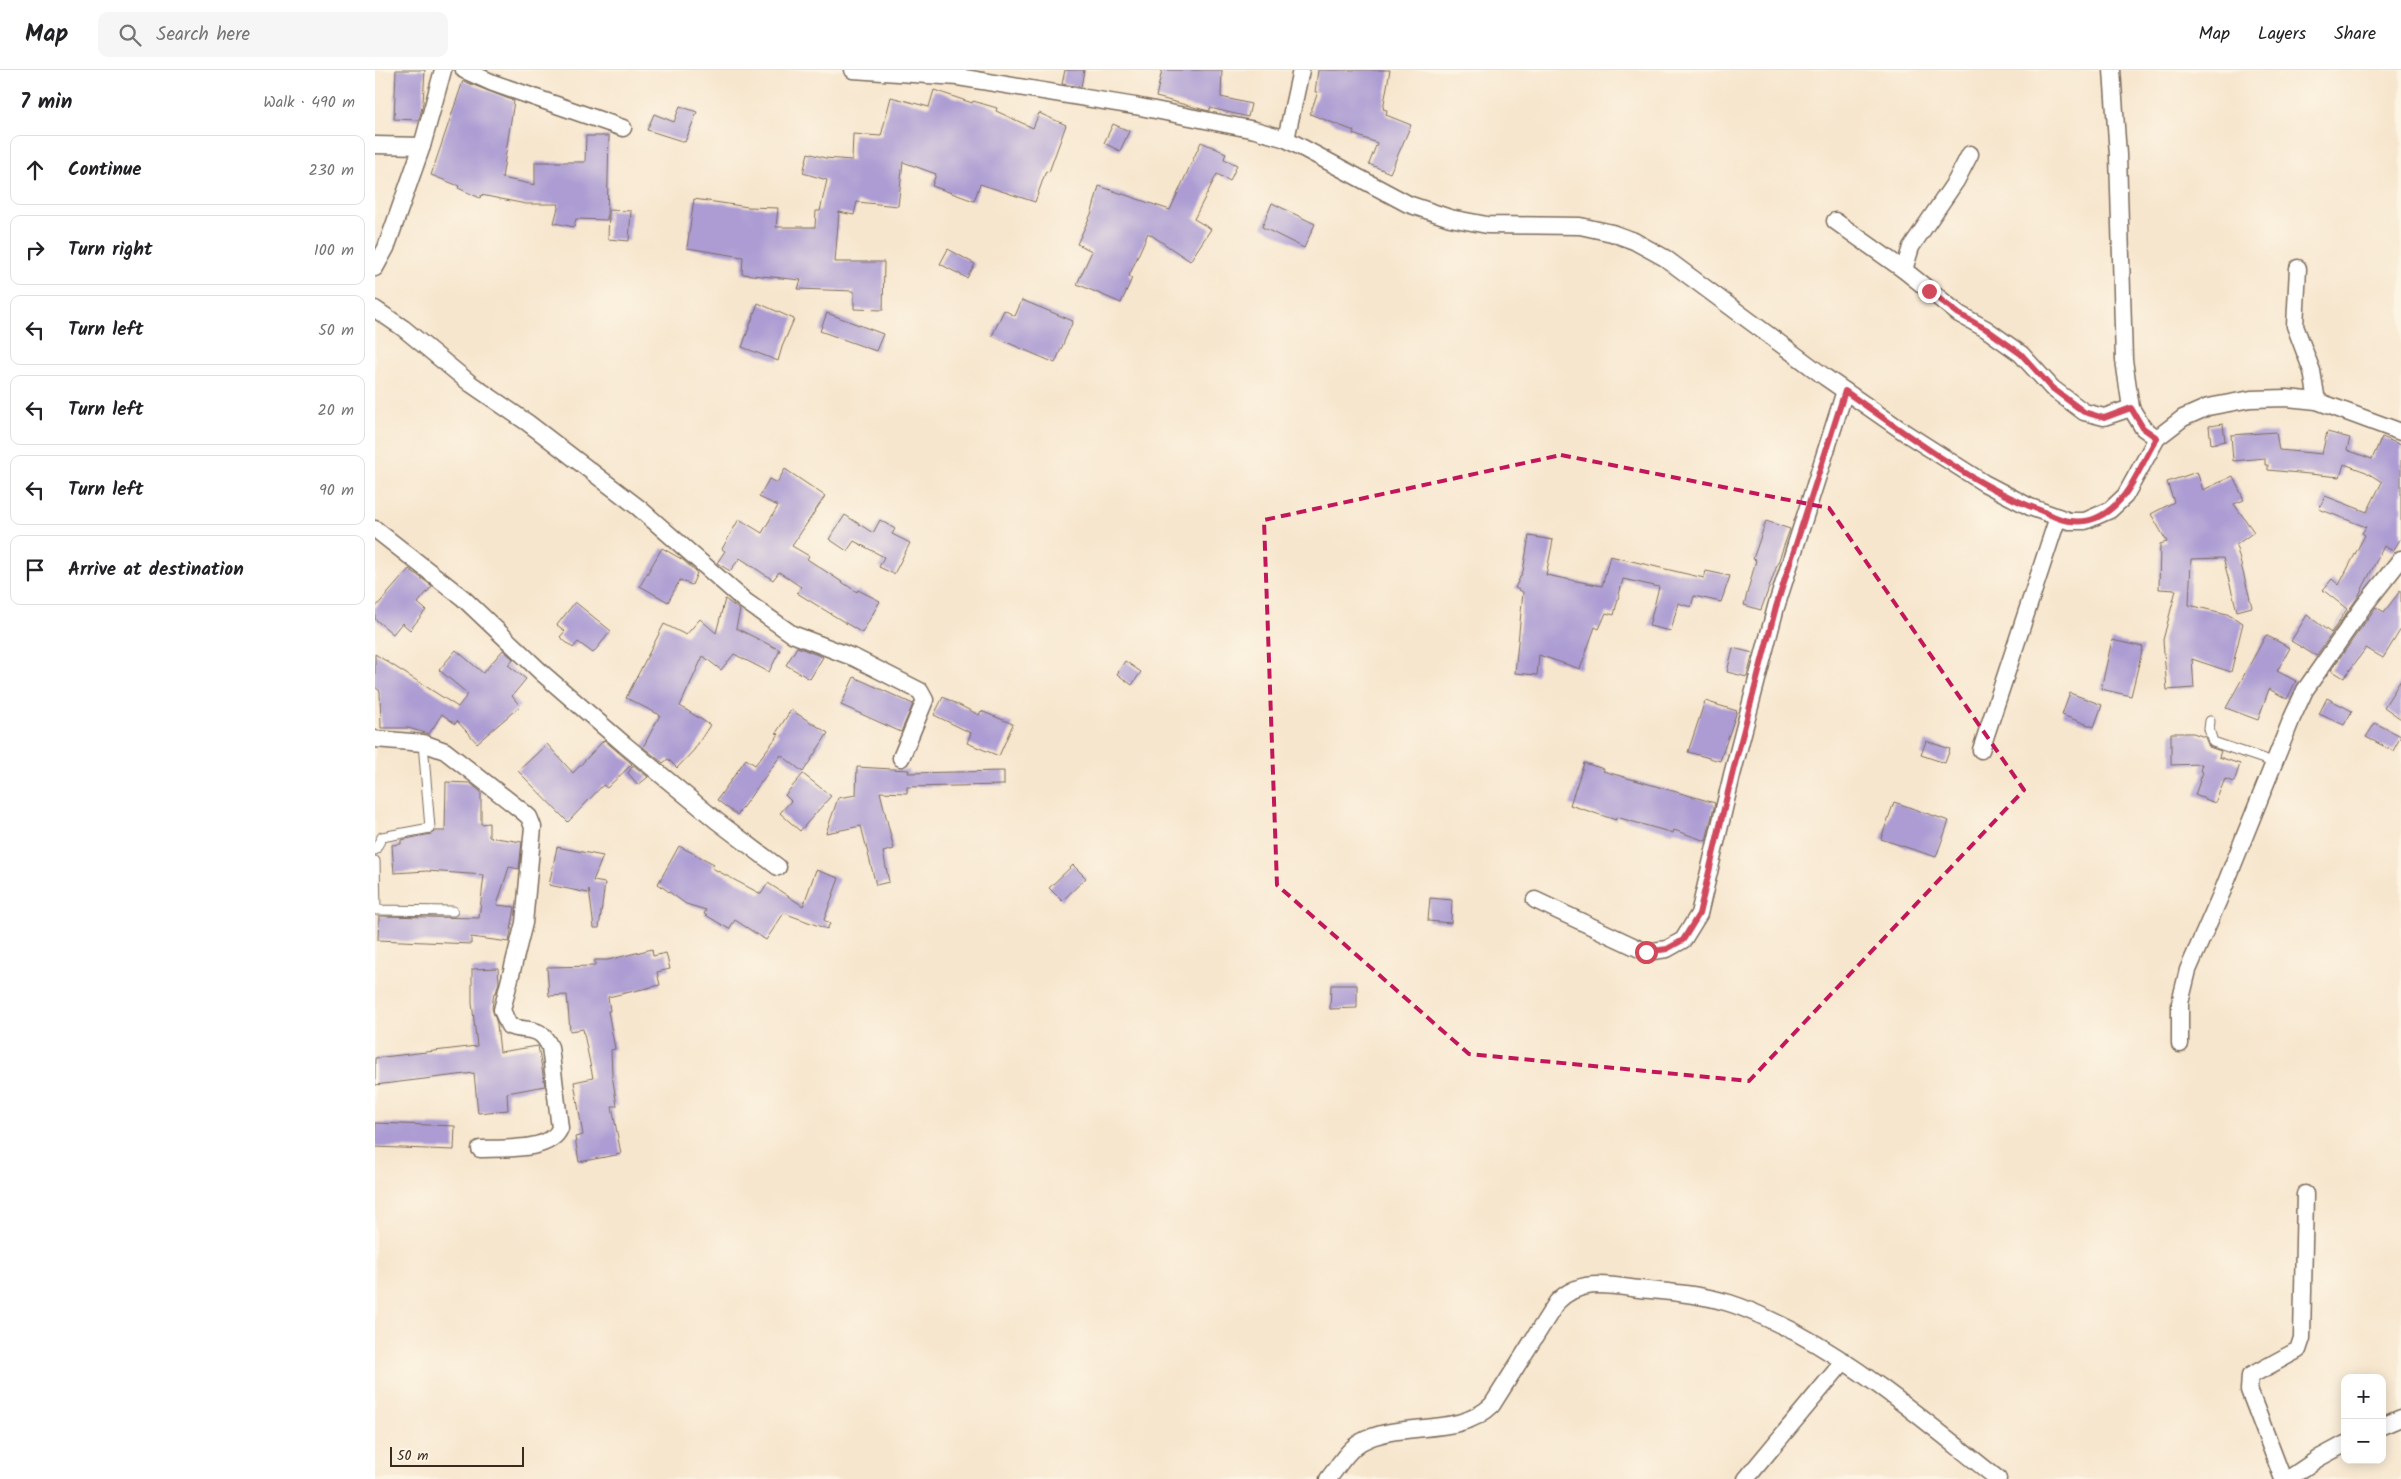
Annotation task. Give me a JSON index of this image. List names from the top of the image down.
{
  "scale_bar": "50 m",
  "page": {
    "header": "Map",
    "search": "Search here",
    "nav": ["Map", "Layers", "Share"],
    "heading": ["7 min", "Walk · 490 m"],
    "list": [
      ["Continue", "230 m"],
      ["Turn right", "100 m"],
      ["Turn left", "50 m"],
      ["Turn left", "20 m"],
      ["Turn left", "90 m"],
      "Arrive at destination"
    ],
    "map_buttons": ["+", "−"],
    "scale": "50 m"
  }
}
